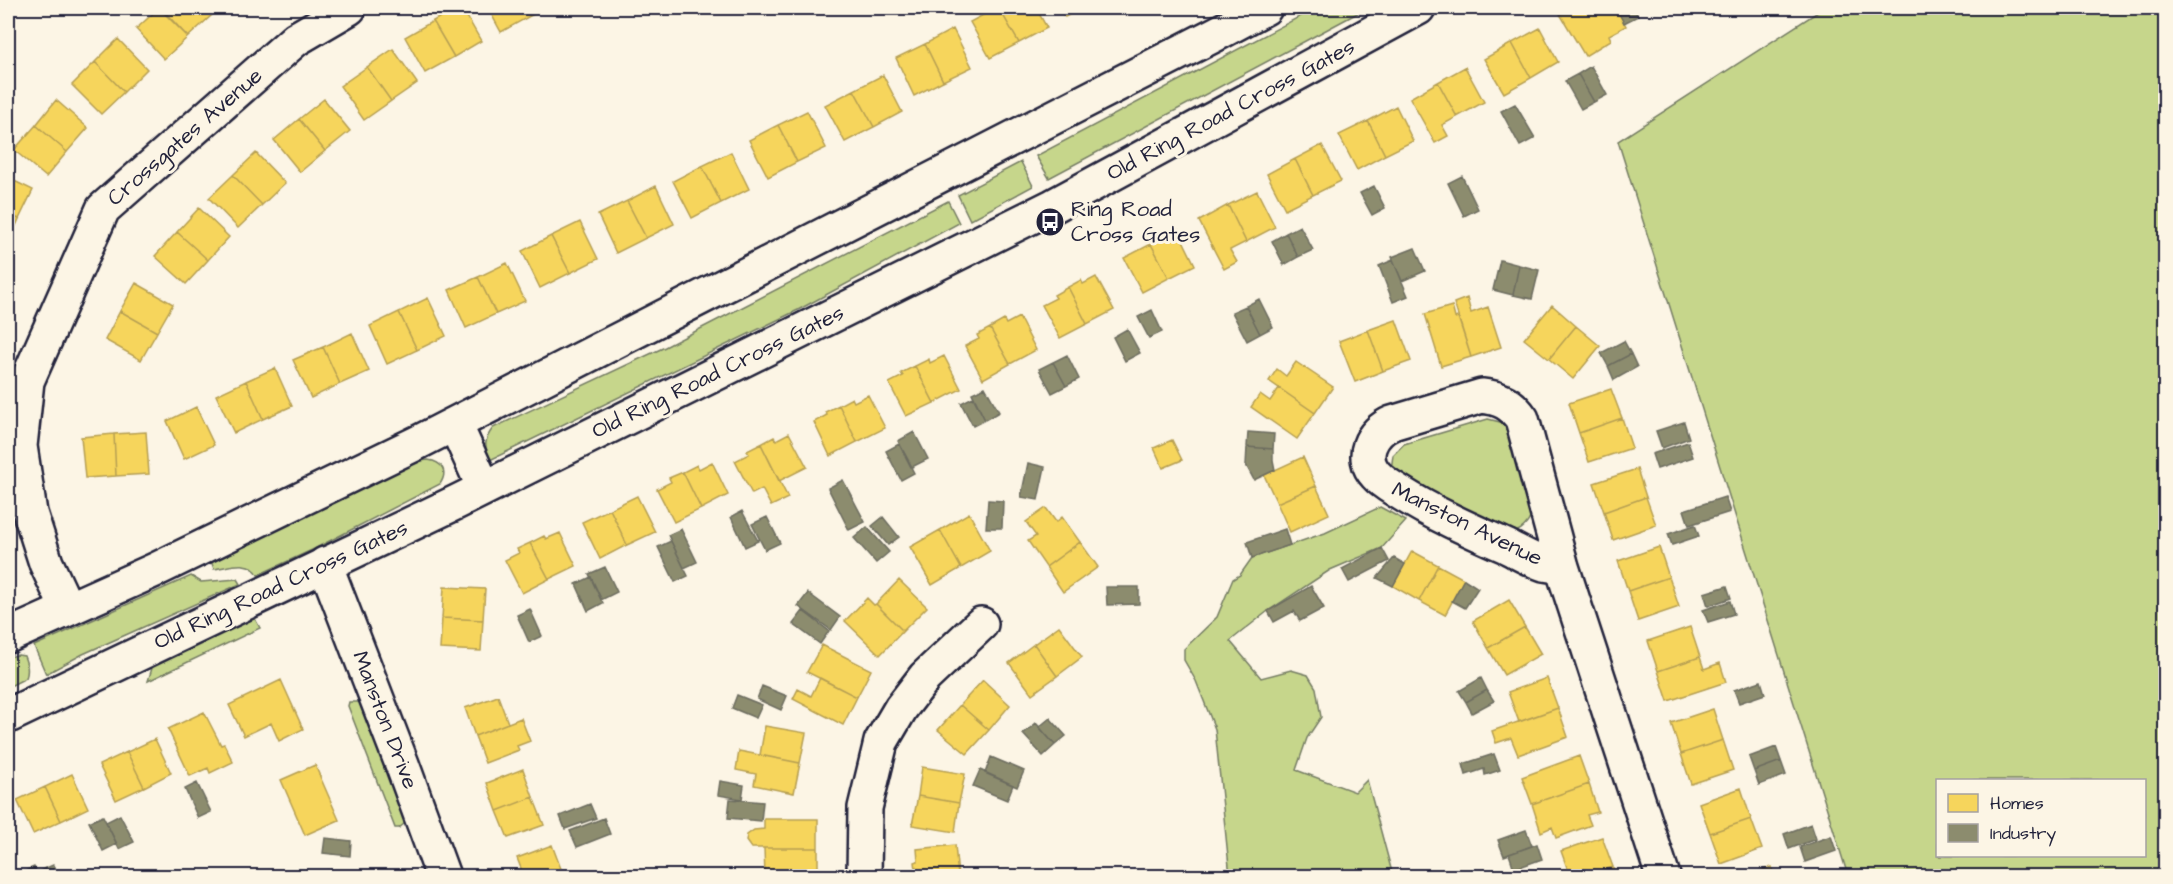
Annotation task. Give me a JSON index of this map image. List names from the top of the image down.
{
  "streets": {
    "main road": [
      "Old Ring Road Cross Gates",
      "Crossgates Avenue",
      "Manston Avenue",
      "Manston Drive"
    ]
  },
  "crossings": [
    ["Old Ring Road Cross Gates", "Manston Drive"]
  ],
  "places": {
    "bus stop": ["Ring Road Cross Gates"]
  },
  "legend": ["Homes", "Industry"]
}
